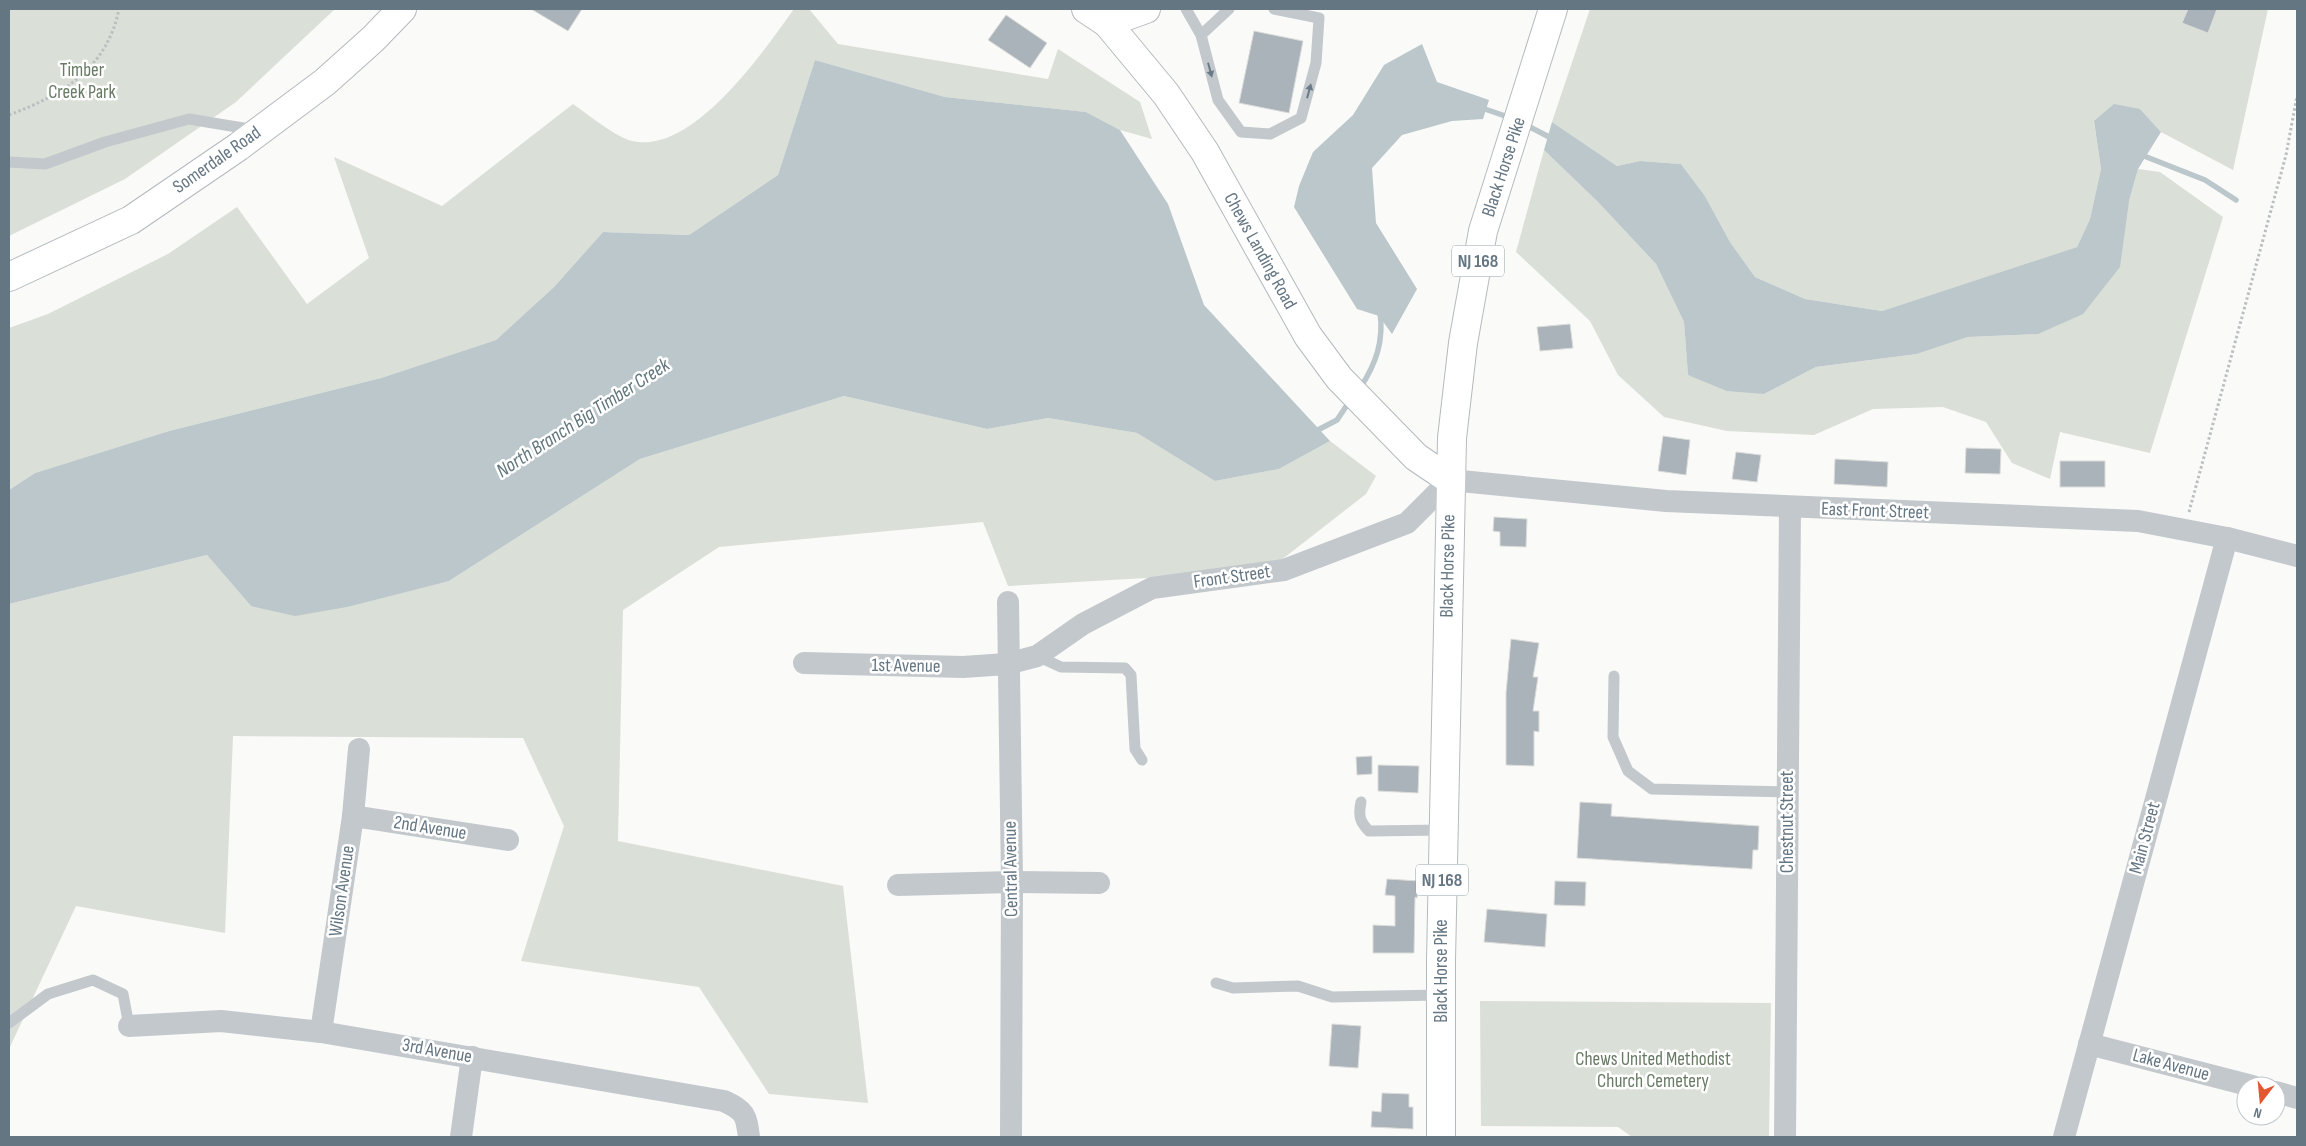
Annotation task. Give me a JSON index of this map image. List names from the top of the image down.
{
  "streets": {
    "main road": [
      "Somerdale Road",
      "Black Horse Pike",
      "Chews Landing Road",
      "NJ 168"
    ],
    "street": [
      "East Front Street",
      "Front Street",
      "1st Avenue",
      "Chestnut Street",
      "2nd Avenue",
      "Main Street",
      "Central Avenue",
      "Wilson Avenue",
      "3rd Avenue",
      "Lake Avenue"
    ]
  },
  "crossings": [
    ["Black Horse Pike", "Chews Landing Road"],
    ["Black Horse Pike", "East Front Street"],
    ["Black Horse Pike", "Front Street"],
    ["Chews Landing Road", "East Front Street"],
    ["Chews Landing Road", "Front Street"],
    ["East Front Street", "Front Street"],
    ["East Front Street", "Chestnut Street"],
    ["East Front Street", "Main Street"],
    ["Front Street", "1st Avenue"],
    ["Front Street", "Central Avenue"],
    ["1st Avenue", "Central Avenue"],
    ["2nd Avenue", "Wilson Avenue"],
    ["Main Street", "Lake Avenue"],
    ["Wilson Avenue", "3rd Avenue"]
  ],
  "water": ["North Branch Big Timber Creek"],
  "parks": ["Timber Creek Park", "Chews United Methodist Church Cemetery"],
  "north": "bottom"
}
